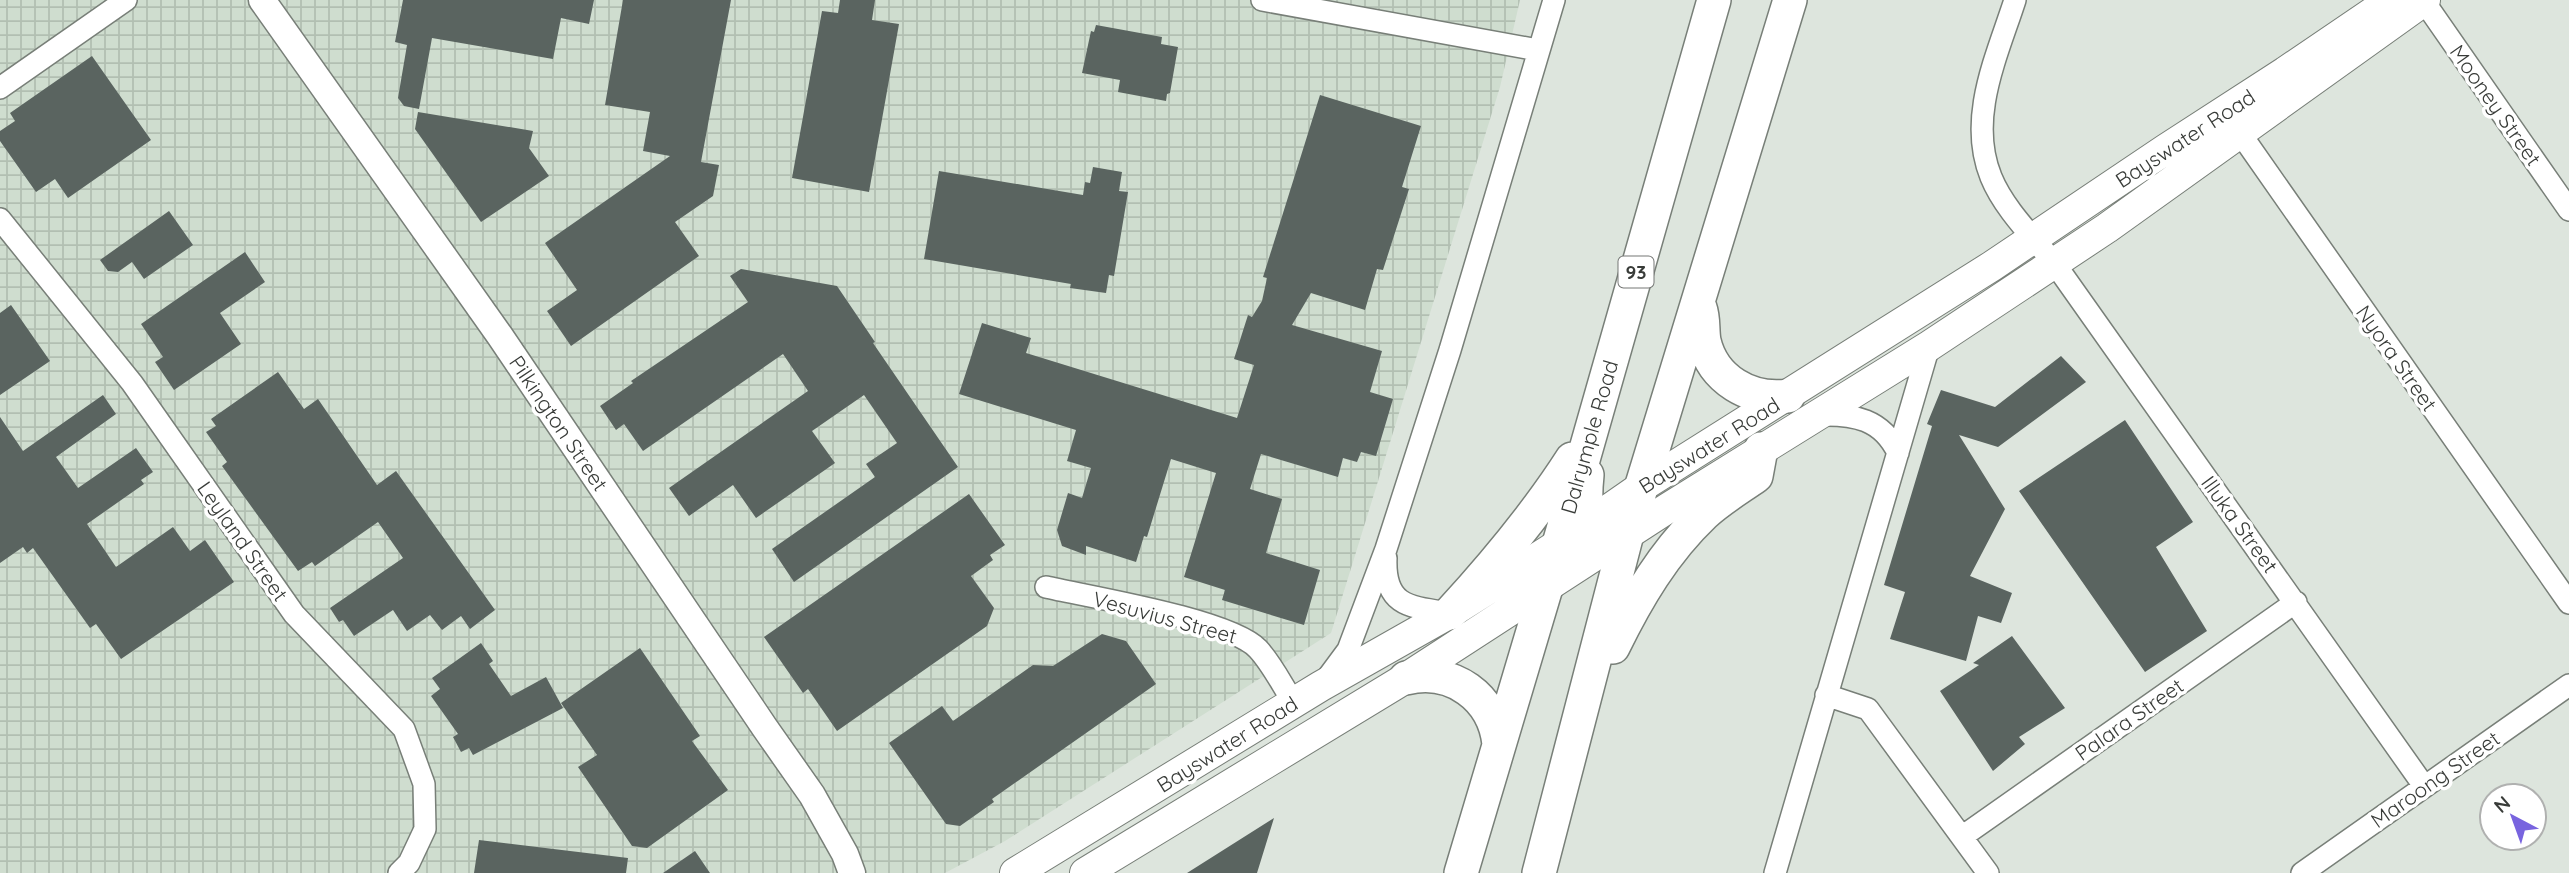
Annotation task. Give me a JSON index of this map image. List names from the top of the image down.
{
  "streets": {
    "main road": ["Bayswater Road", "93", "Dalrymple Road"],
    "street": [
      "Mooney Street",
      "Nyora Street",
      "Pilkington Street",
      "Illuka Street",
      "Leyland Street",
      "Vesuvius Street",
      "Palara Street",
      "Maroong Street"
    ]
  },
  "crossings": [
    ["Mooney Street", "Bayswater Road"],
    ["Bayswater Road", "Nyora Street"],
    ["Bayswater Road", "Dalrymple Road"],
    ["Bayswater Road", "Illuka Street"],
    ["Bayswater Road", "Vesuvius Street"],
    ["Illuka Street", "Palara Street"],
    ["Illuka Street", "Maroong Street"]
  ],
  "north": "top left"
}
